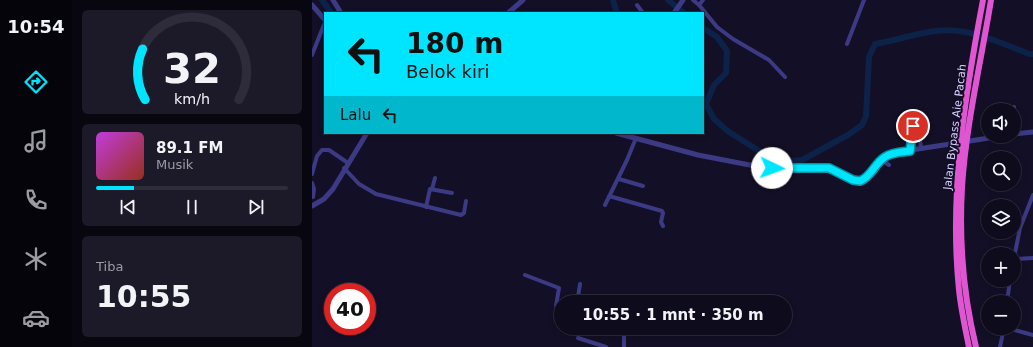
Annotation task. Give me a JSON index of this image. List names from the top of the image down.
{
  "streets": {
    "highway": ["Jalan Bypass Aie Pacah"]
  },
  "page": {
    "tabs": "10:54",
    "turn": ["180 m", "Belok kiri"],
    "then": "Lalu",
    "map_buttons": ["+", "−"],
    "song": ["89.1 FM", "Musik"],
    "tile": ["Tiba", "10:55"],
    "limit": "40",
    "trip": "10:55 · 1 mnt · 350 m",
    "gauge": ["32", "km/h"]
  }
}
